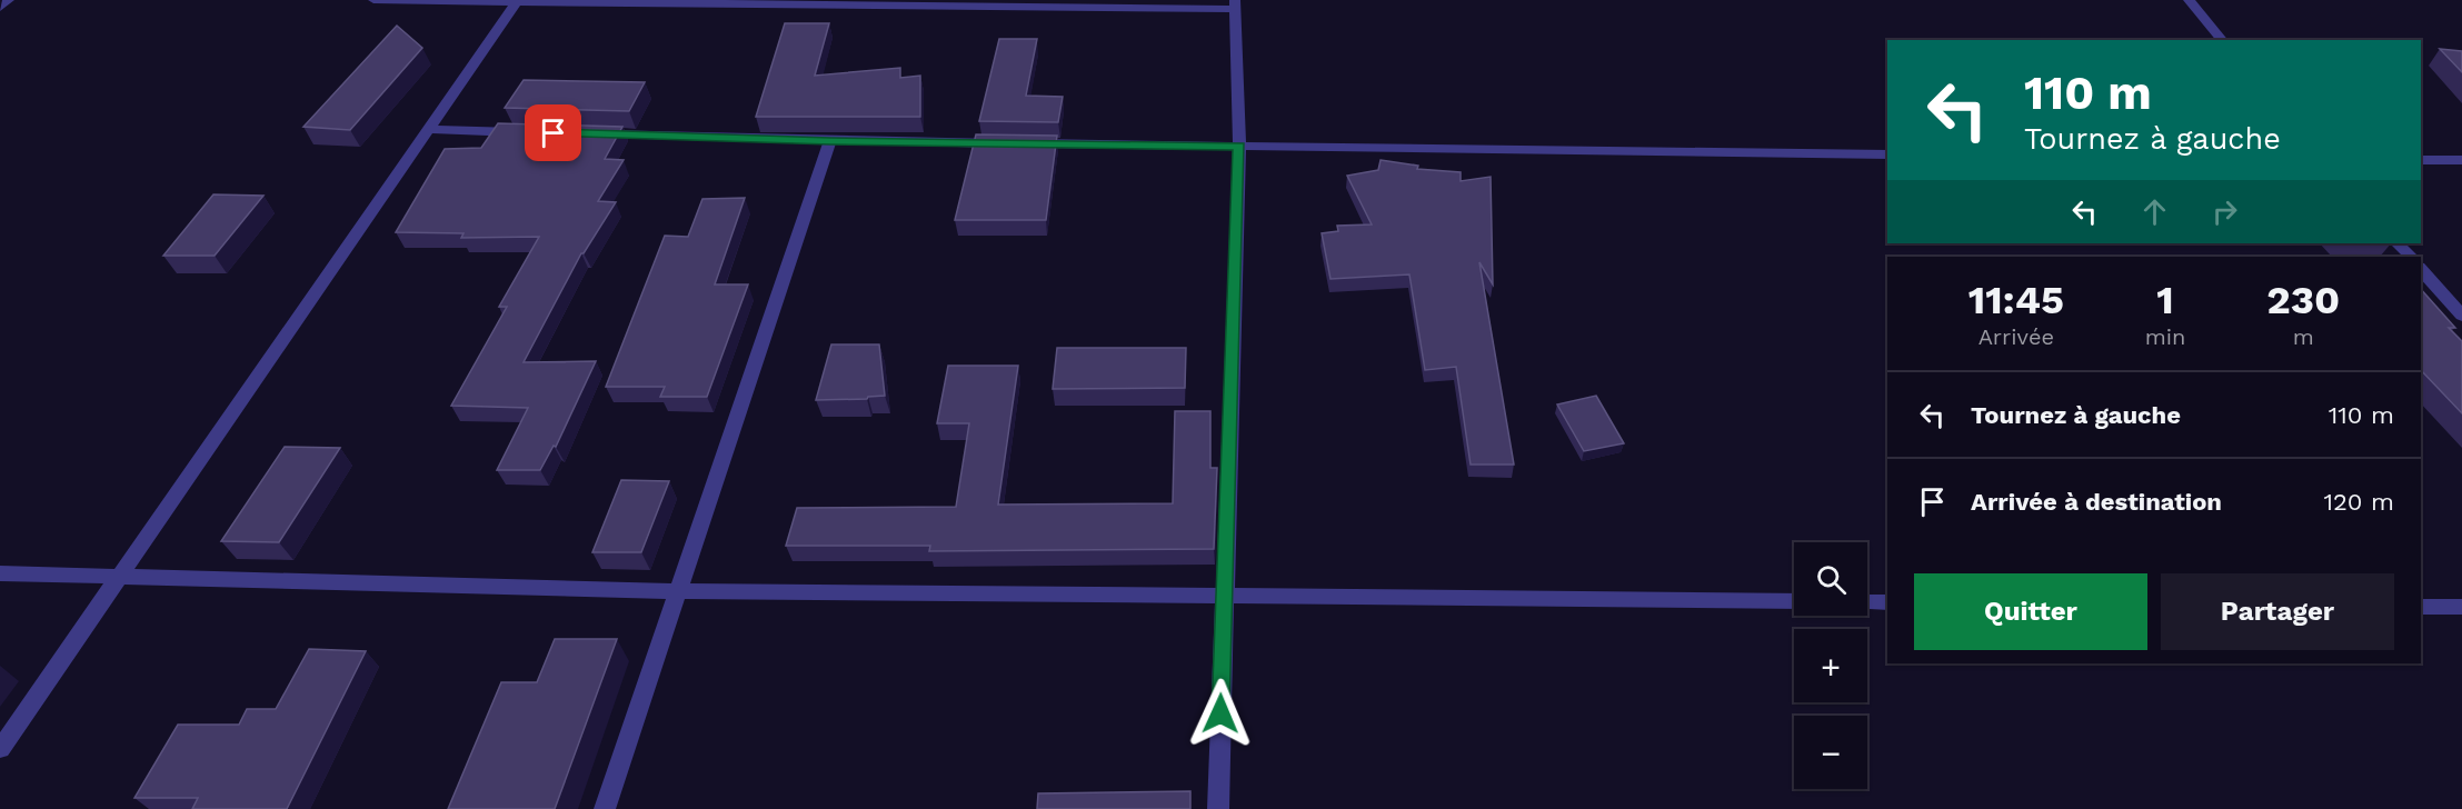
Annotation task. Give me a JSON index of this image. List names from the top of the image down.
{
  "page": {
    "turn": ["110 m", "Tournez à gauche"],
    "eta": [
      "11:45",
      "Arrivée",
      "1",
      "min",
      "230",
      "m"
    ],
    "list": [
      {
        "name": "Tournez à gauche",
        "value": "110 m"
      },
      {
        "name": "Arrivée à destination",
        "value": "120 m"
      }
    ],
    "map_buttons": ["+", "−"],
    "buttons": ["Quitter", "Partager"]
  }
}
